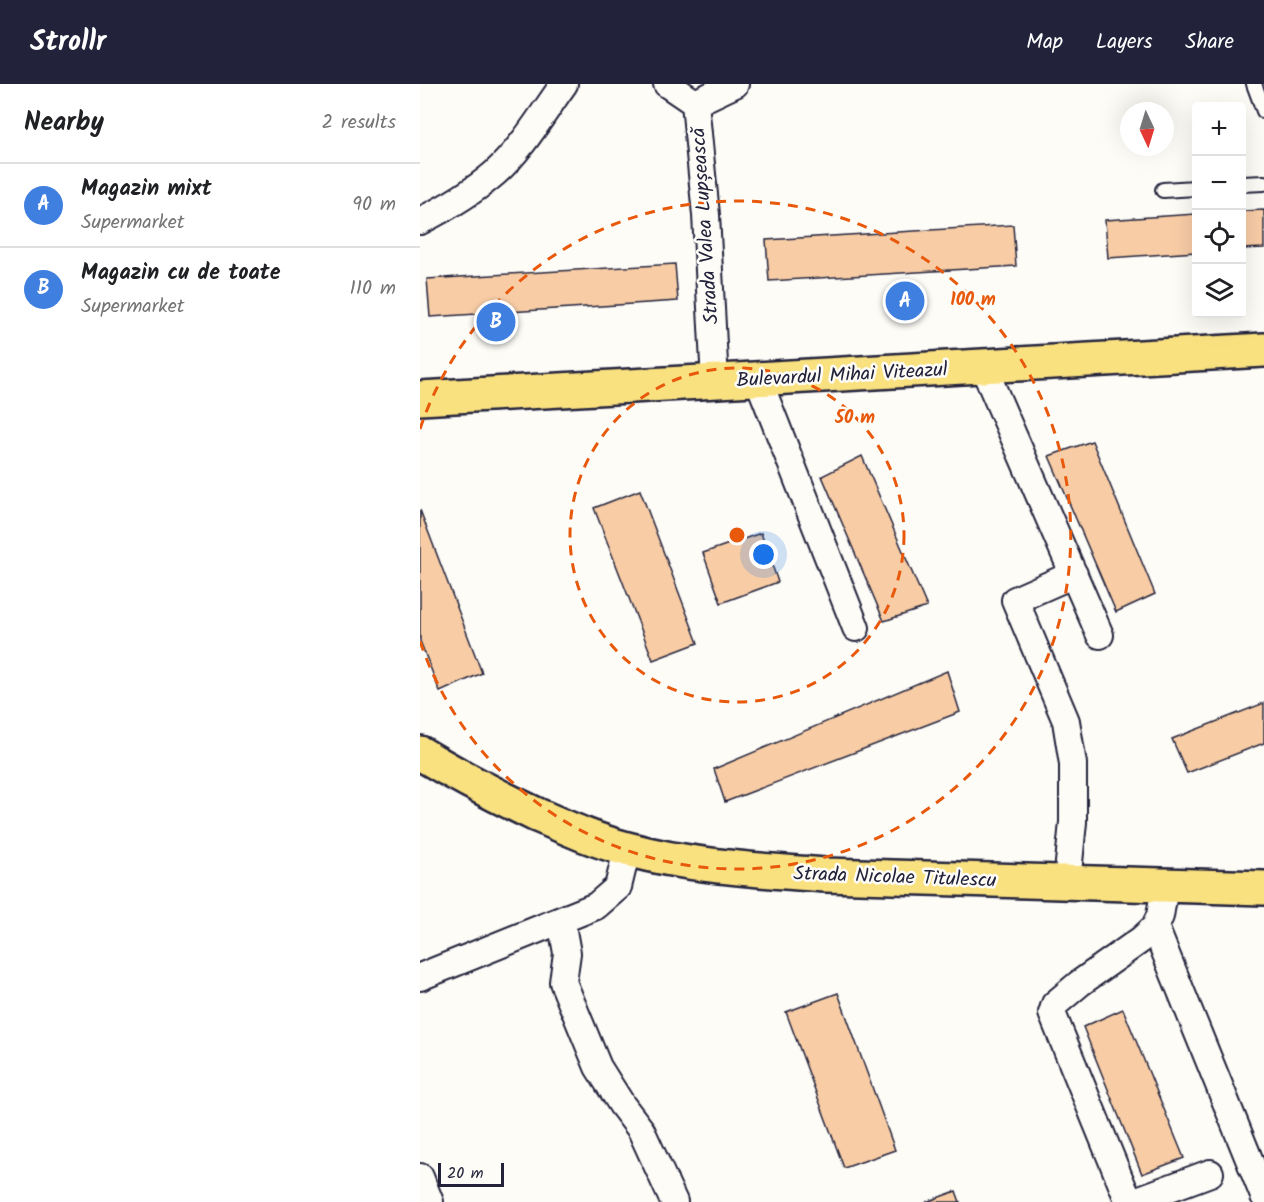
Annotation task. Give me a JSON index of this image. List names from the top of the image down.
{
  "streets": {
    "main road": ["Bulevardul Mihai Viteazul", "Strada Nicolae Titulescu"],
    "street": ["Strada Valea Lupșească"]
  },
  "crossings": [
    ["Strada Valea Lupșească", "Bulevardul Mihai Viteazul"]
  ],
  "scale_bar": "20 m",
  "north": "bottom",
  "page": {
    "header": "Strollr",
    "nav": ["Map", "Layers", "Share"],
    "heading": ["Nearby", "2 results"],
    "map_buttons": ["+", "−"],
    "list": [
      {
        "mark": "A",
        "name": "Magazin mixt",
        "note": "Supermarket",
        "value": "90 m"
      },
      {
        "mark": "B",
        "name": "Magazin cu de toate",
        "note": "Supermarket",
        "value": "110 m"
      }
    ],
    "pins": ["A", "B"],
    "scale": "20 m"
  },
  "rings": ["100 m", "50 m"]
}
